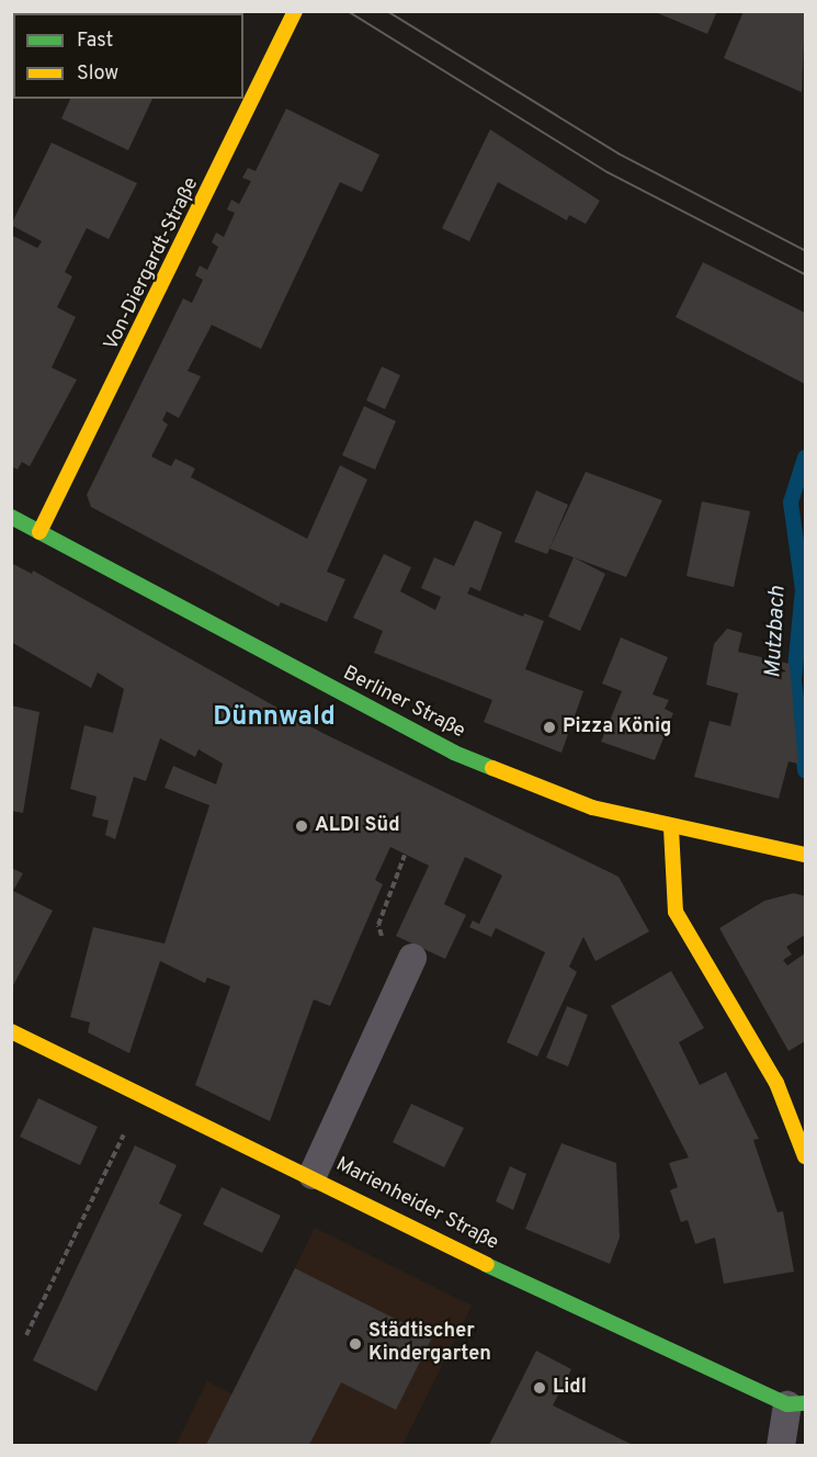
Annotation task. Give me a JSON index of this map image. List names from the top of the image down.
{
  "streets": {
    "street": ["Von-Diergardt-Straße", "Berliner Straße", "Marienheider Straße"]
  },
  "crossings": [
    ["Von-Diergardt-Straße", "Berliner Straße"]
  ],
  "districts": ["Dünnwald"],
  "water": ["Mutzbach"],
  "places": [
    "Pizza König",
    "ALDI Süd",
    "Städtischer Kindergarten",
    "Lidl"
  ],
  "legend": ["Fast", "Slow"]
}
